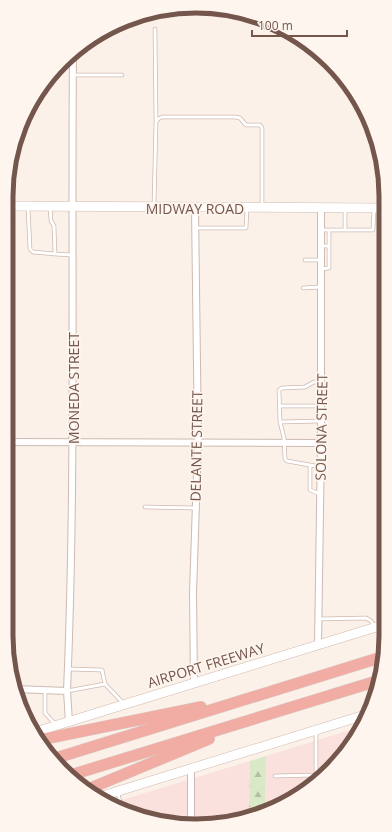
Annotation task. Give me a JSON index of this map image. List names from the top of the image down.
{
  "streets": {
    "main road": ["MIDWAY ROAD", "AIRPORT FREEWAY"],
    "street": ["MONEDA STREET", "SOLONA STREET", "DELANTE STREET"]
  },
  "crossings": [
    ["MIDWAY ROAD", "MONEDA STREET"],
    ["MIDWAY ROAD", "SOLONA STREET"],
    ["MIDWAY ROAD", "DELANTE STREET"],
    ["MONEDA STREET", "AIRPORT FREEWAY"],
    ["SOLONA STREET", "AIRPORT FREEWAY"],
    ["DELANTE STREET", "AIRPORT FREEWAY"]
  ],
  "scale_bar": "100 m"
}
